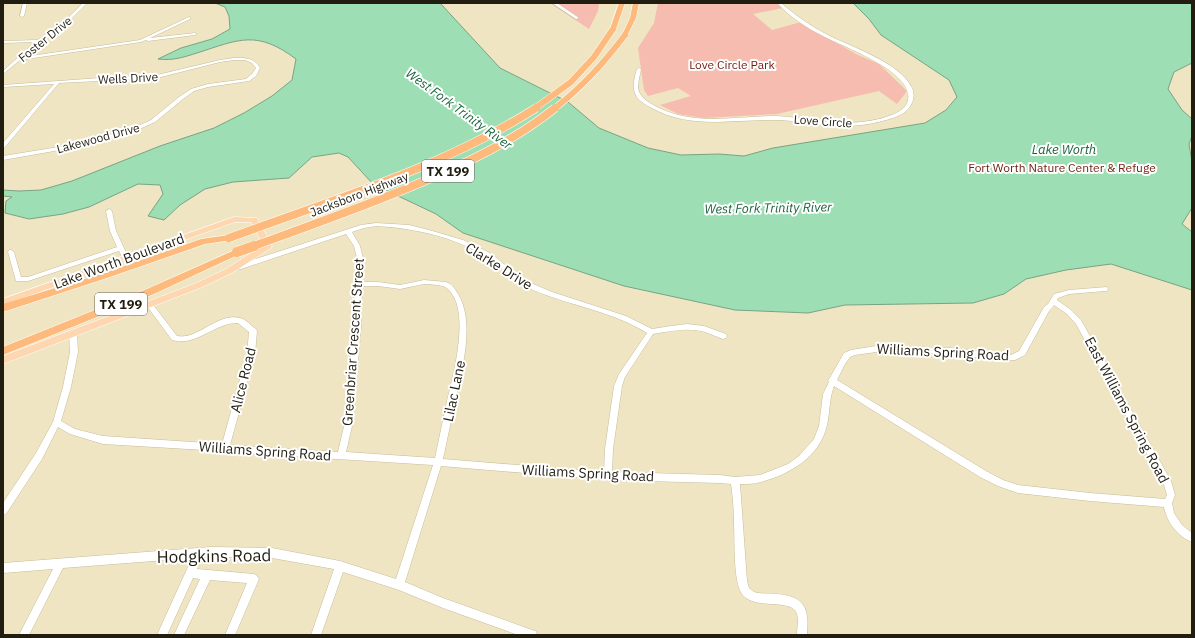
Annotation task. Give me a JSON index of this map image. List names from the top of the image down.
{
  "streets": {
    "highway": ["TX 199", "Jacksboro Highway"],
    "main road": ["Lake Worth Boulevard"],
    "street": [
      "Foster Drive",
      "Wells Drive",
      "Love Circle",
      "Lakewood Drive",
      "Clarke Drive",
      "Greenbriar Crescent Street",
      "Williams Spring Road",
      "Alice Road",
      "Lilac Lane",
      "East Williams Spring Road",
      "Hodgkins Road"
    ]
  },
  "crossings": [
    ["Wells Drive", "Lakewood Drive"],
    ["TX 199", "Jacksboro Highway"],
    ["TX 199", "Lake Worth Boulevard"],
    ["TX 199", "Clarke Drive"],
    ["TX 199", "Alice Road"],
    ["Clarke Drive", "Greenbriar Crescent Street"],
    ["Greenbriar Crescent Street", "Williams Spring Road"],
    ["Greenbriar Crescent Street", "Lilac Lane"],
    ["Williams Spring Road", "Alice Road"],
    ["Williams Spring Road", "Lilac Lane"],
    ["Williams Spring Road", "East Williams Spring Road"],
    ["Lilac Lane", "Hodgkins Road"]
  ],
  "water": ["West Fork Trinity River", "Lake Worth"],
  "parks": ["Love Circle Park", "Fort Worth Nature Center & Refuge"]
}
